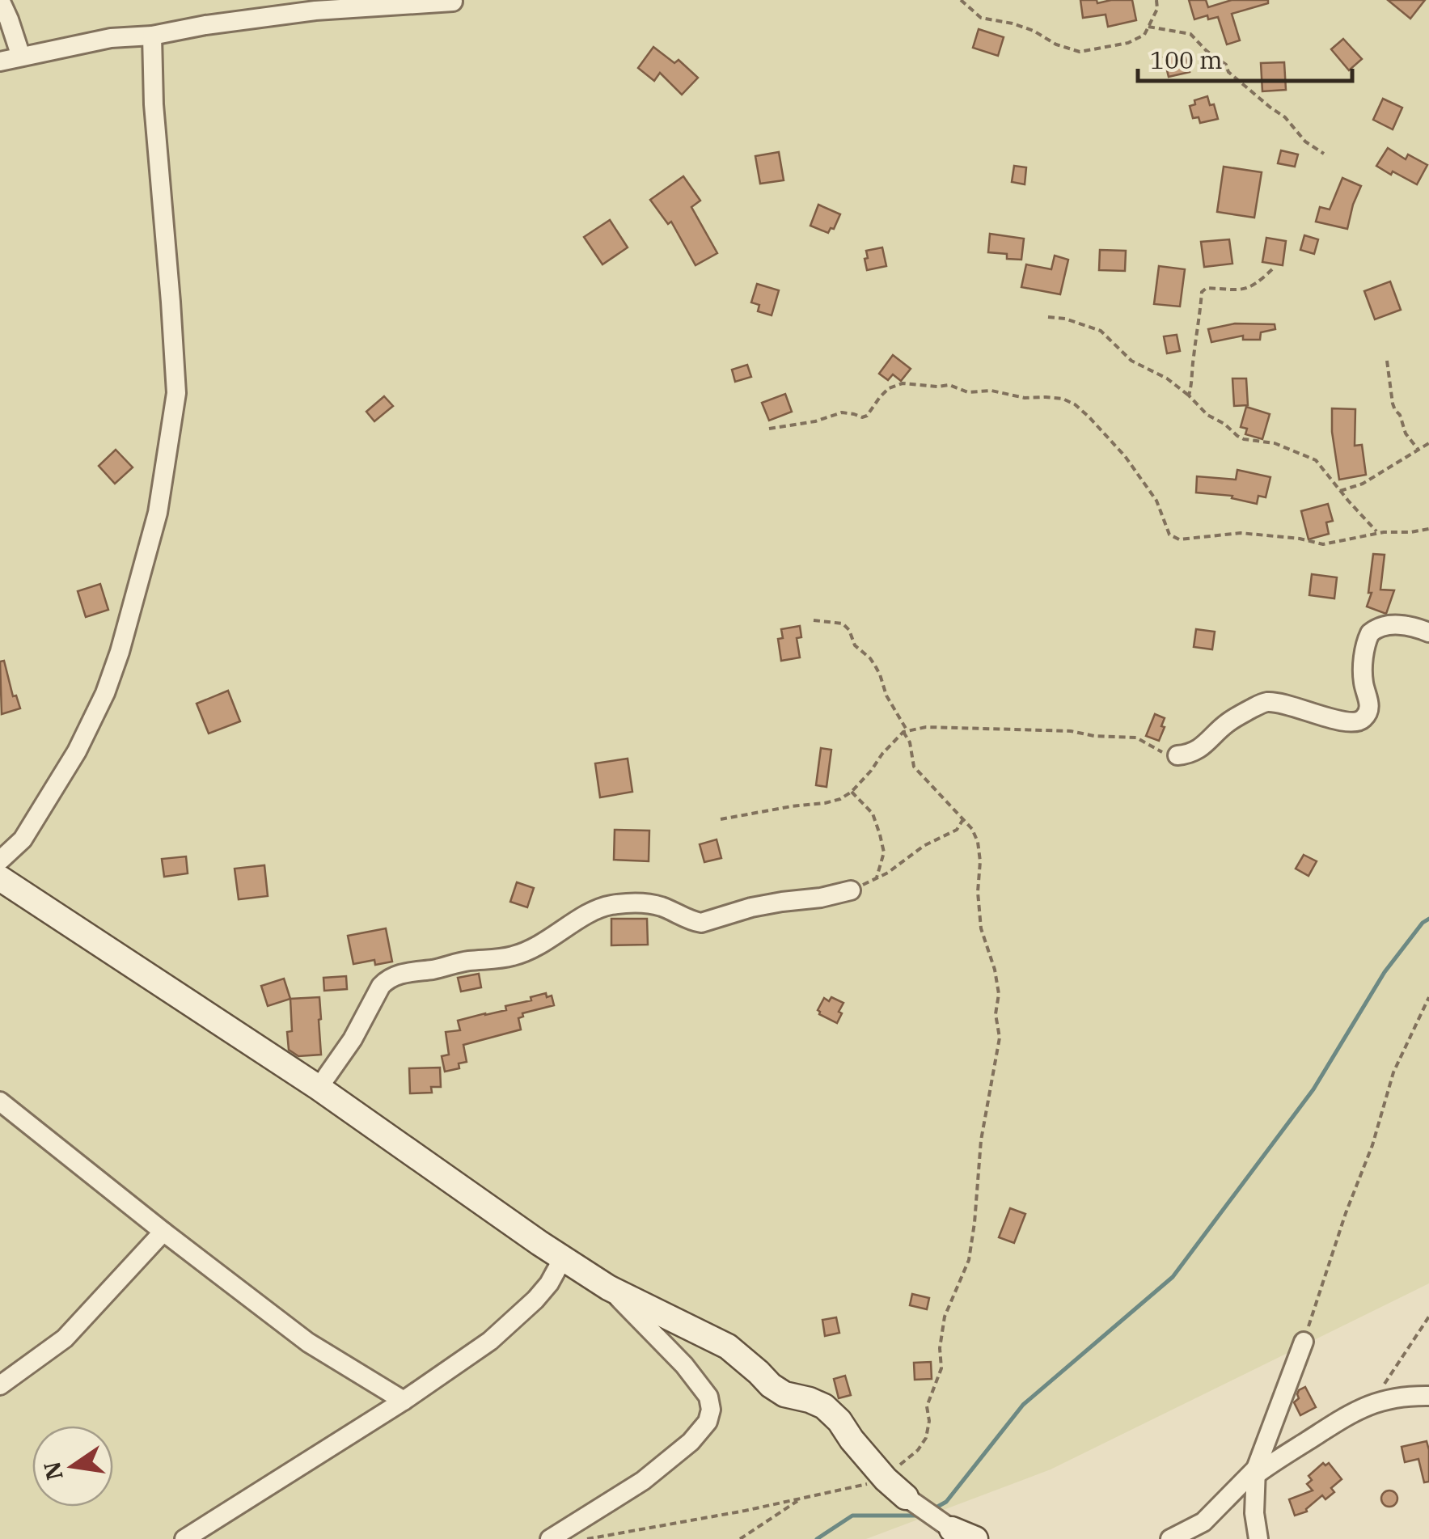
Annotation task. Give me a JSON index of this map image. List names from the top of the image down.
{
  "scale_bar": "100 m",
  "north": "left"
}
